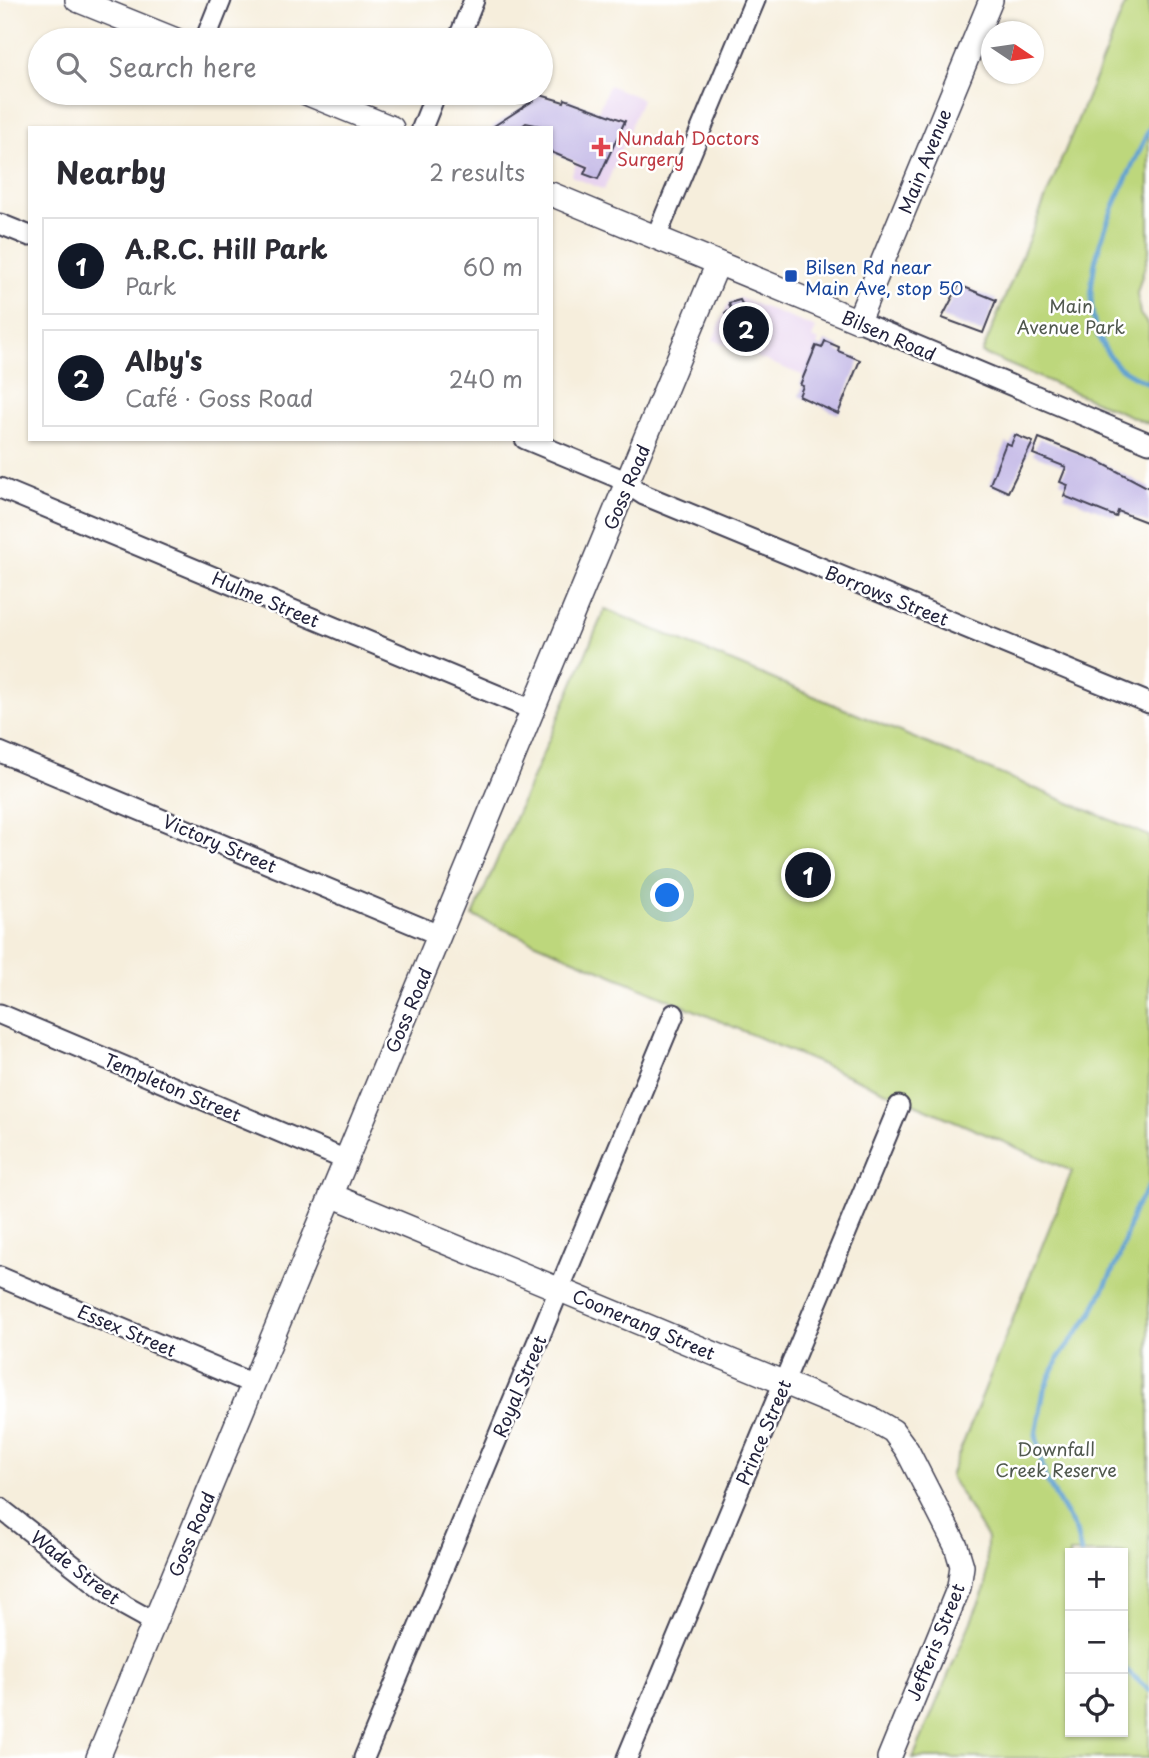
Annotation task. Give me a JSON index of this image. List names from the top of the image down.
{
  "streets": {
    "street": [
      "Main Avenue",
      "Bilsen Road",
      "Goss Road",
      "Borrows Street",
      "Hulme Street",
      "Victory Street",
      "Templeton Street",
      "Coonerang Street",
      "Essex Street",
      "Royal Street",
      "Prince Street",
      "Wade Street",
      "Jefferis Street"
    ]
  },
  "crossings": [
    ["Main Avenue", "Bilsen Road"],
    ["Bilsen Road", "Goss Road"],
    ["Goss Road", "Borrows Street"],
    ["Goss Road", "Hulme Street"],
    ["Goss Road", "Victory Street"],
    ["Goss Road", "Templeton Street"],
    ["Goss Road", "Coonerang Street"],
    ["Goss Road", "Essex Street"],
    ["Goss Road", "Wade Street"],
    ["Coonerang Street", "Royal Street"],
    ["Coonerang Street", "Prince Street"],
    ["Coonerang Street", "Jefferis Street"]
  ],
  "parks": ["Main Avenue Park", "Downfall Creek Reserve"],
  "places": {
    "health": ["Nundah Doctors Surgery"],
    "transit": ["Bilsen Rd near Main Ave, stop 50"]
  },
  "north": "right",
  "page": {
    "search": "Search here",
    "heading": ["Nearby", "2 results"],
    "list": [
      {
        "mark": "1",
        "name": "A.R.C. Hill Park",
        "note": "Park",
        "value": "60 m"
      },
      {
        "mark": "2",
        "name": "Alby's",
        "note": "Café · Goss Road",
        "value": "240 m"
      }
    ],
    "pins": ["2", "1"],
    "map_buttons": ["+", "−"]
  }
}
